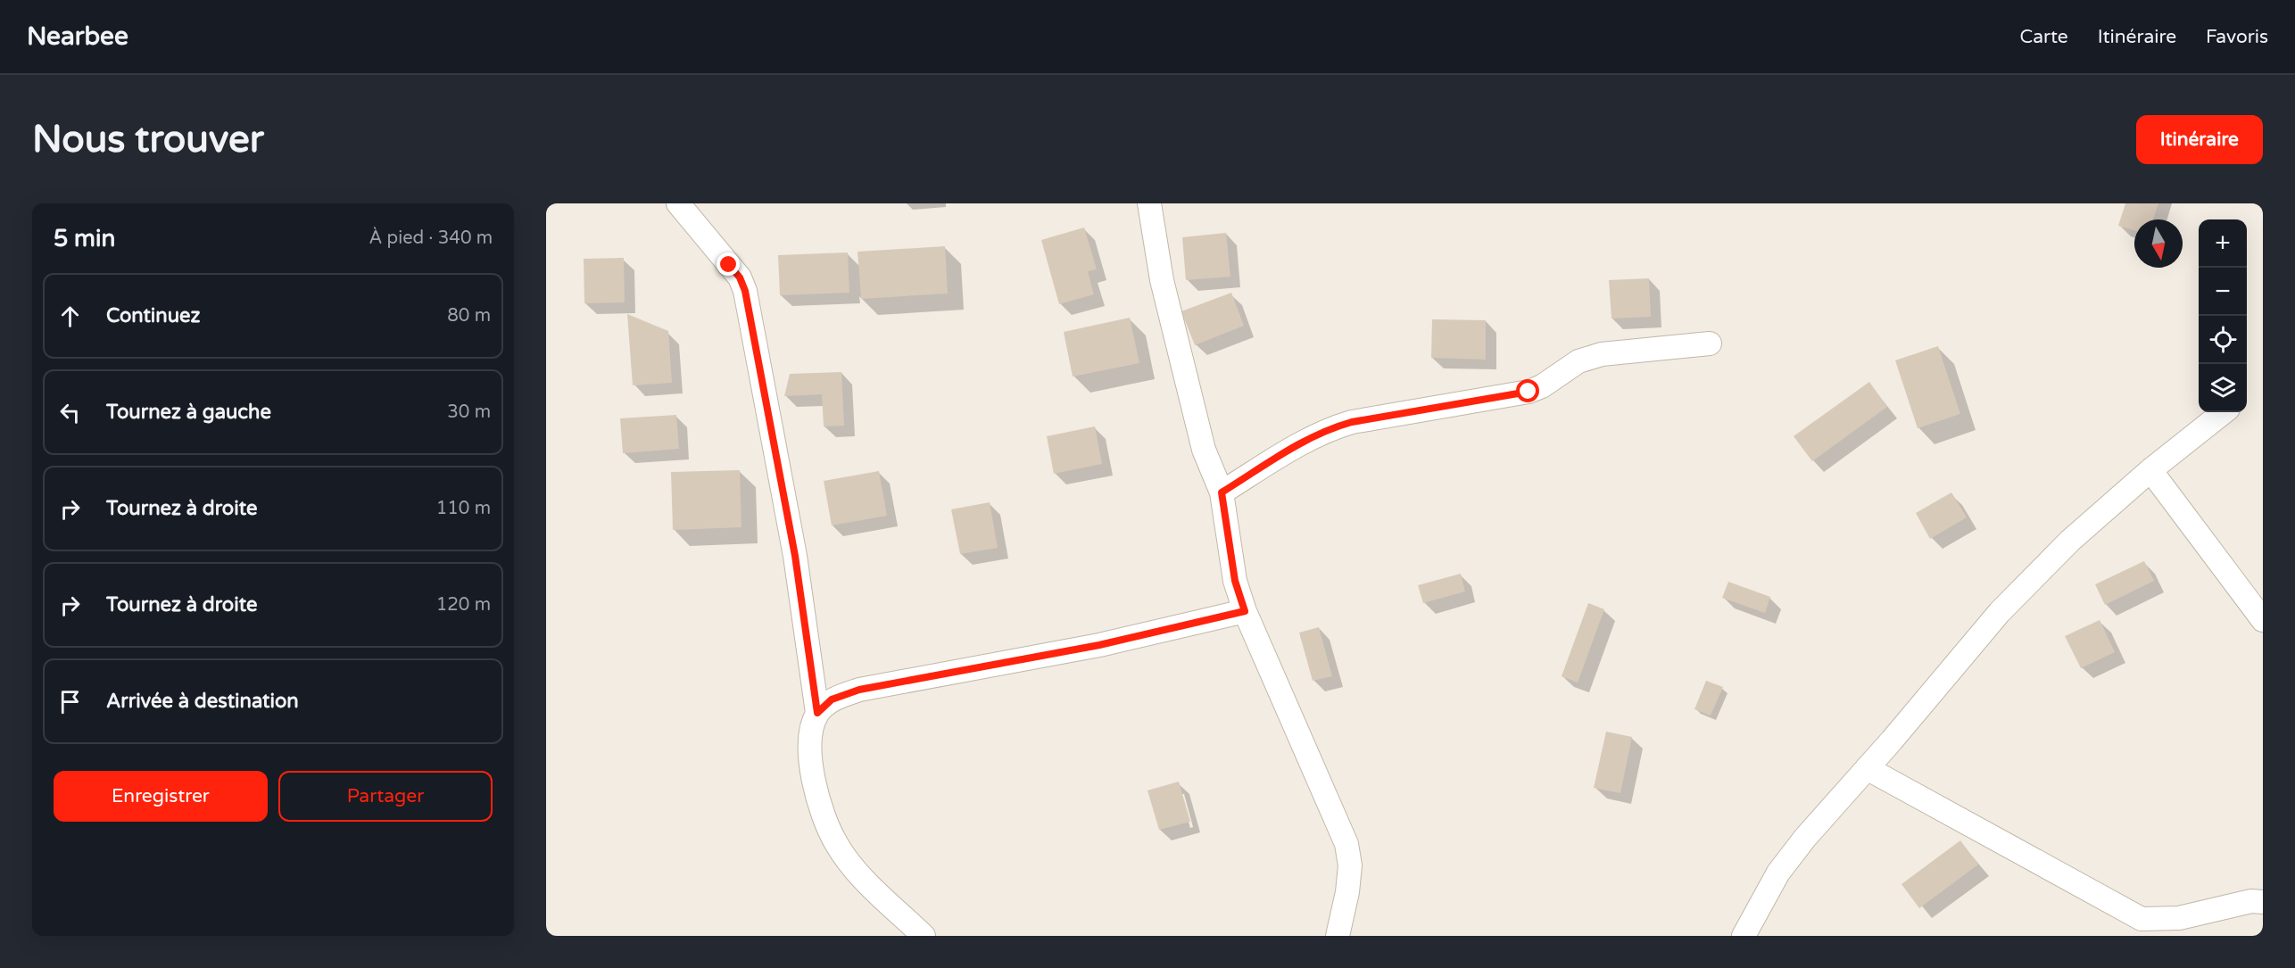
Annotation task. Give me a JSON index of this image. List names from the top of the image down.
{
  "north": "bottom",
  "page": {
    "header": "Nearbee",
    "nav": ["Carte", "Itinéraire", "Favoris"],
    "buttons": [
      "Itinéraire",
      ["Enregistrer", "Partager"]
    ],
    "title": "Nous trouver",
    "heading": ["5 min", "À pied · 340 m"],
    "map_buttons": ["+", "−"],
    "list": [
      ["Continuez", "80 m"],
      ["Tournez à gauche", "30 m"],
      ["Tournez à droite", "110 m"],
      ["Tournez à droite", "120 m"],
      "Arrivée à destination"
    ]
  }
}
